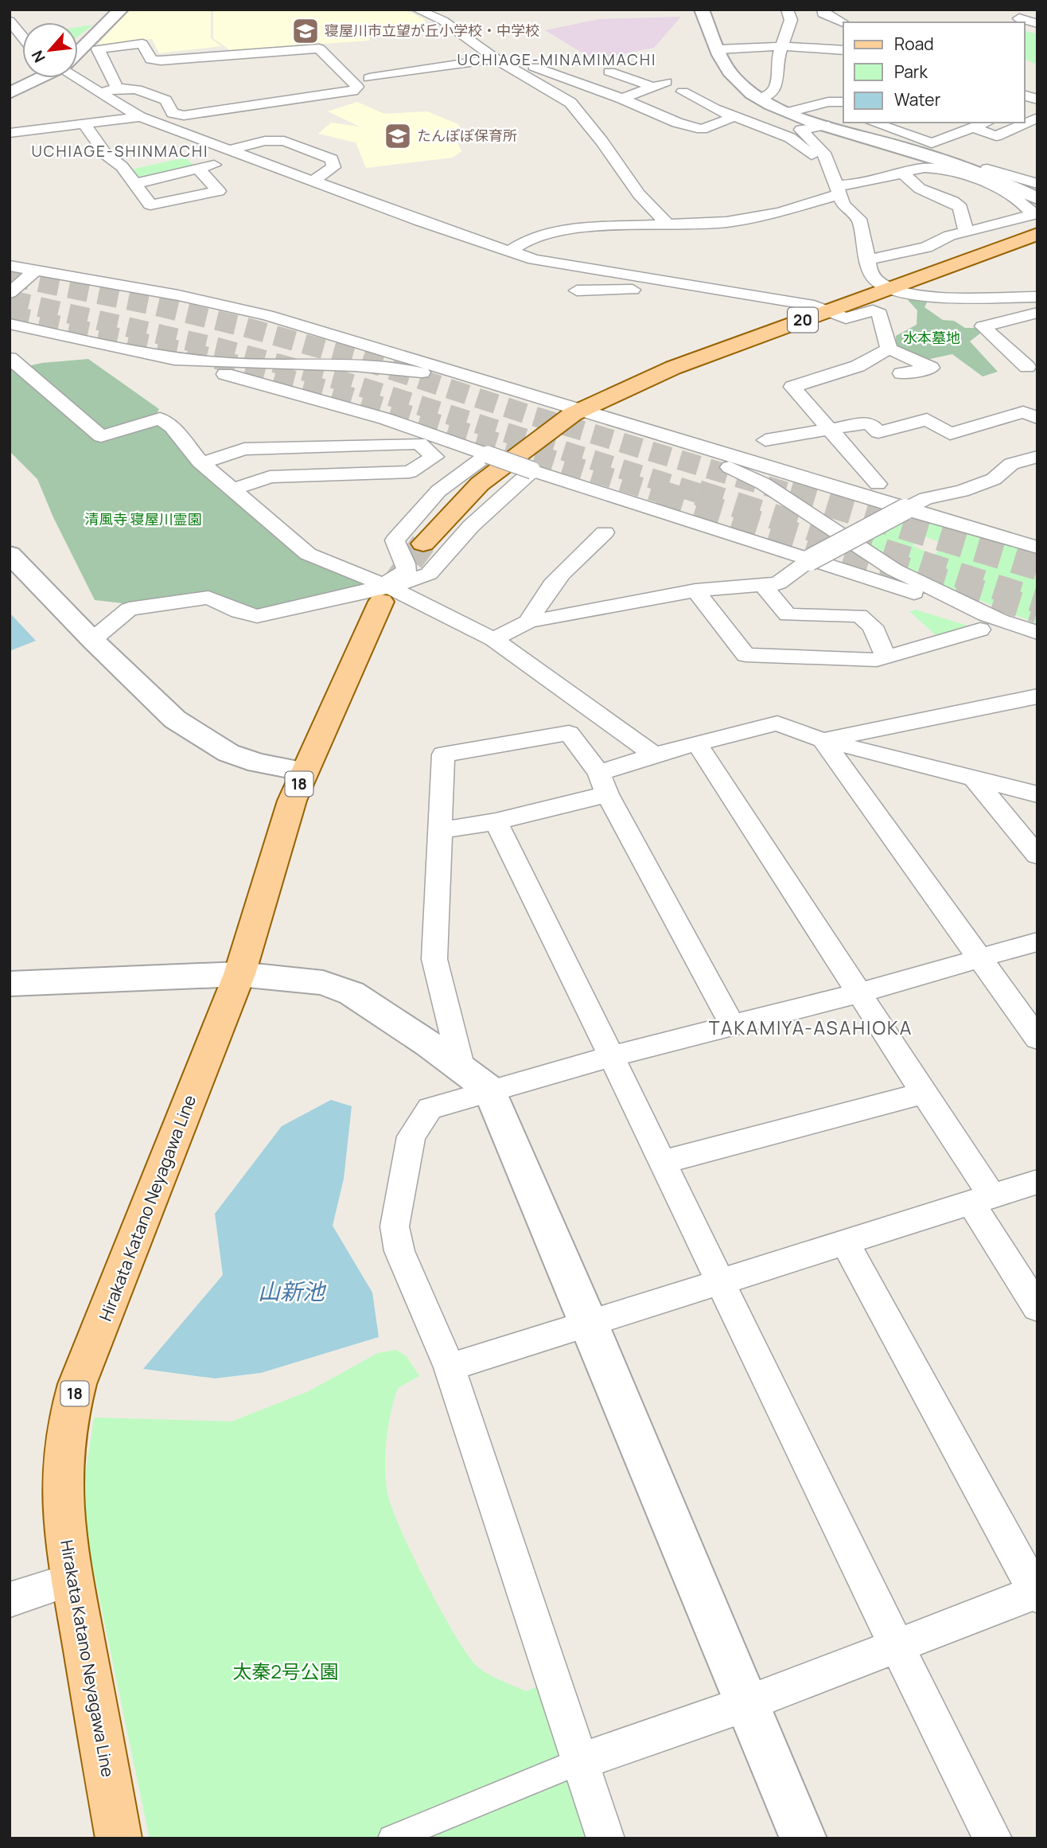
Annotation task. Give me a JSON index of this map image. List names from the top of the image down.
{
  "streets": {
    "main road": ["20", "18", "Hirakata Katano Neyagawa Line"]
  },
  "districts": ["UCHIAGE-MINAMIMACHI", "UCHIAGE-SHINMACHI", "TAKAMIYA-ASAHIOKA"],
  "water": ["山新池"],
  "parks": ["水本墓地", "清風寺 寝屋川霊園", "太秦2号公園"],
  "places": {
    "school or university": ["寝屋川市立望が丘小学校・中学校", "たんぽぽ保育所"]
  },
  "legend": ["Road", "Park", "Water"],
  "north": "bottom left"
}
